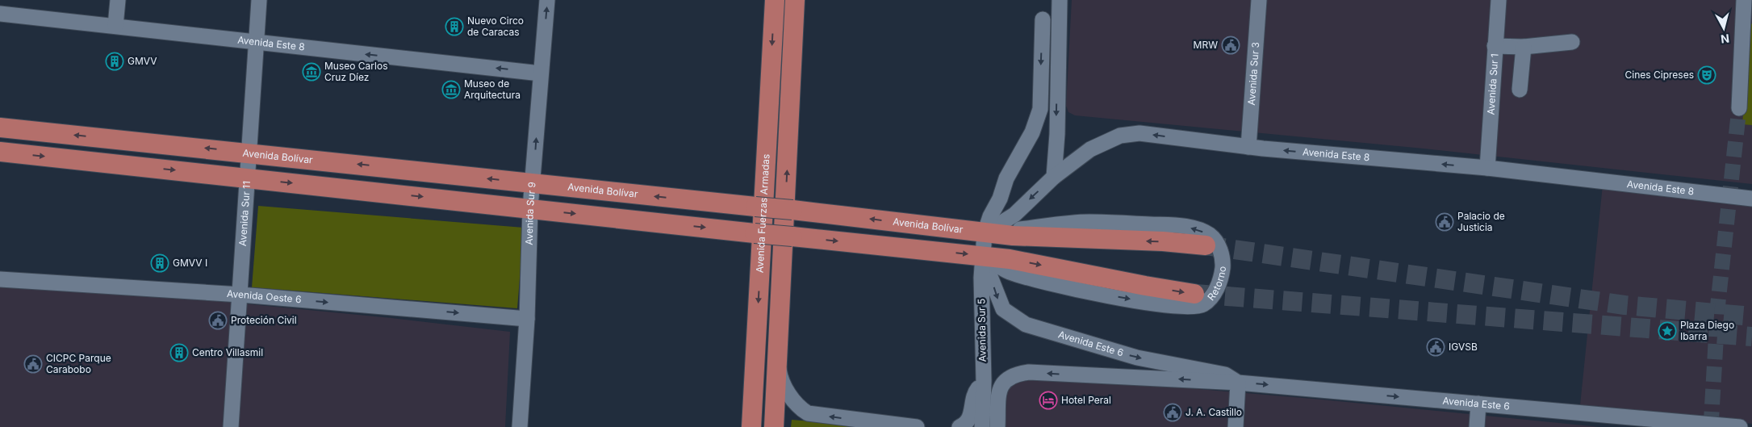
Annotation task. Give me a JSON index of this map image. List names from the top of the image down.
{
  "streets": {
    "main road": ["Avenida Bolívar", "Avenida Fuerzas Armadas"],
    "street": [
      "Avenida Este 8",
      "Avenida Sur 3",
      "Avenida Sur 1",
      "Avenida Sur 9",
      "Avenida Sur 11",
      "Retorno",
      "Avenida Oeste 6",
      "Avenida Sur 5",
      "Avenida Este 6"
    ]
  },
  "crossings": [
    ["Avenida Este 8", "Avenida Sur 3"],
    ["Avenida Este 8", "Avenida Sur 1"],
    ["Avenida Este 8", "Avenida Bolívar"],
    ["Avenida Este 8", "Avenida Sur 9"],
    ["Avenida Este 8", "Avenida Sur 11"],
    ["Avenida Este 8", "Retorno"],
    ["Avenida Este 8", "Avenida Sur 5"],
    ["Avenida Bolívar", "Avenida Sur 9"],
    ["Avenida Bolívar", "Avenida Sur 11"],
    ["Avenida Bolívar", "Retorno"],
    ["Avenida Bolívar", "Avenida Sur 5"],
    ["Avenida Sur 9", "Avenida Oeste 6"],
    ["Avenida Sur 11", "Avenida Oeste 6"],
    ["Retorno", "Avenida Sur 5"],
    ["Retorno", "Avenida Este 6"],
    ["Avenida Sur 5", "Avenida Este 6"]
  ],
  "one_way": ["Avenida Este 8", "Avenida Sur 9", "Avenida Oeste 6"],
  "places": {
    "building": [
      "Nuevo Circo de Caracas",
      "GMVV",
      "GMVV I",
      "Centro Villasmil"
    ],
    "public building": [
      "MRW",
      "Palacio de Justicia",
      "Proteción Civil",
      "IGVSB",
      "CICPC Parque Carabobo",
      "J. A. Castillo"
    ],
    "museum": ["Museo Carlos Cruz Díez", "Museo de Arquitectura"],
    "theatre": ["Cines Cipreses"],
    "place": ["Plaza Diego Ibarra"],
    "hotel": ["Hotel Peral"]
  },
  "north": "bottom"
}
